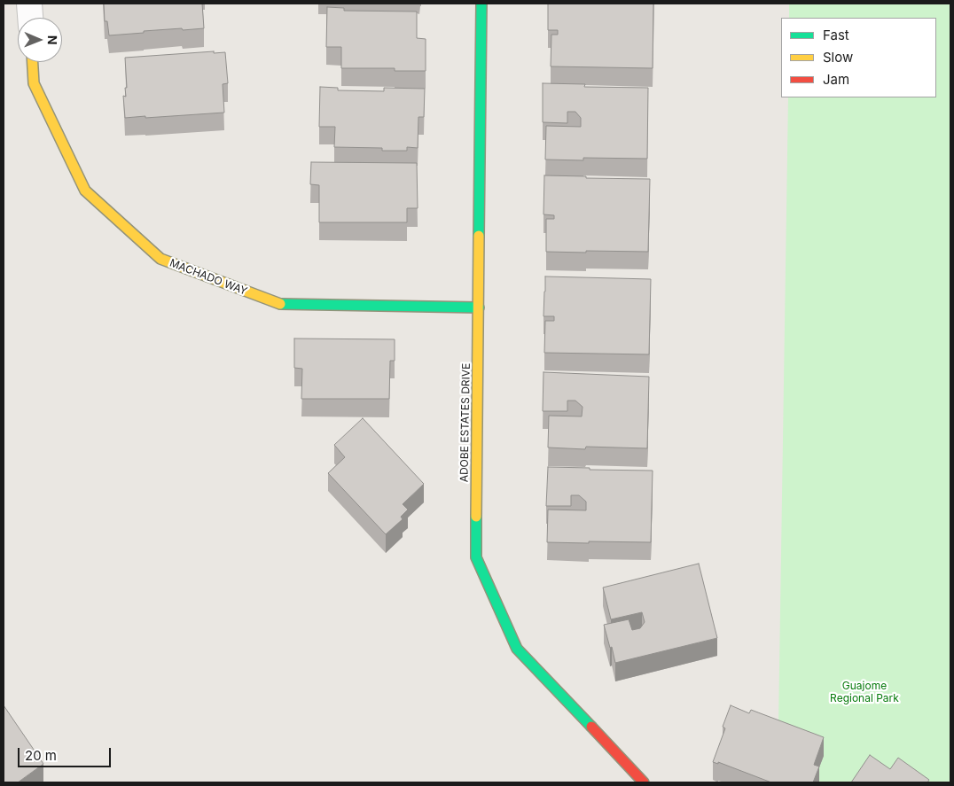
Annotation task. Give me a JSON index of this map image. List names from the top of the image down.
{
  "streets": {
    "street": ["MACHADO WAY", "ADOBE ESTATES DRIVE"]
  },
  "crossings": [
    ["MACHADO WAY", "ADOBE ESTATES DRIVE"]
  ],
  "parks": ["Guajome Regional Park"],
  "legend": ["Fast", "Slow", "Jam"],
  "scale_bar": "20 m",
  "north": "right"
}
